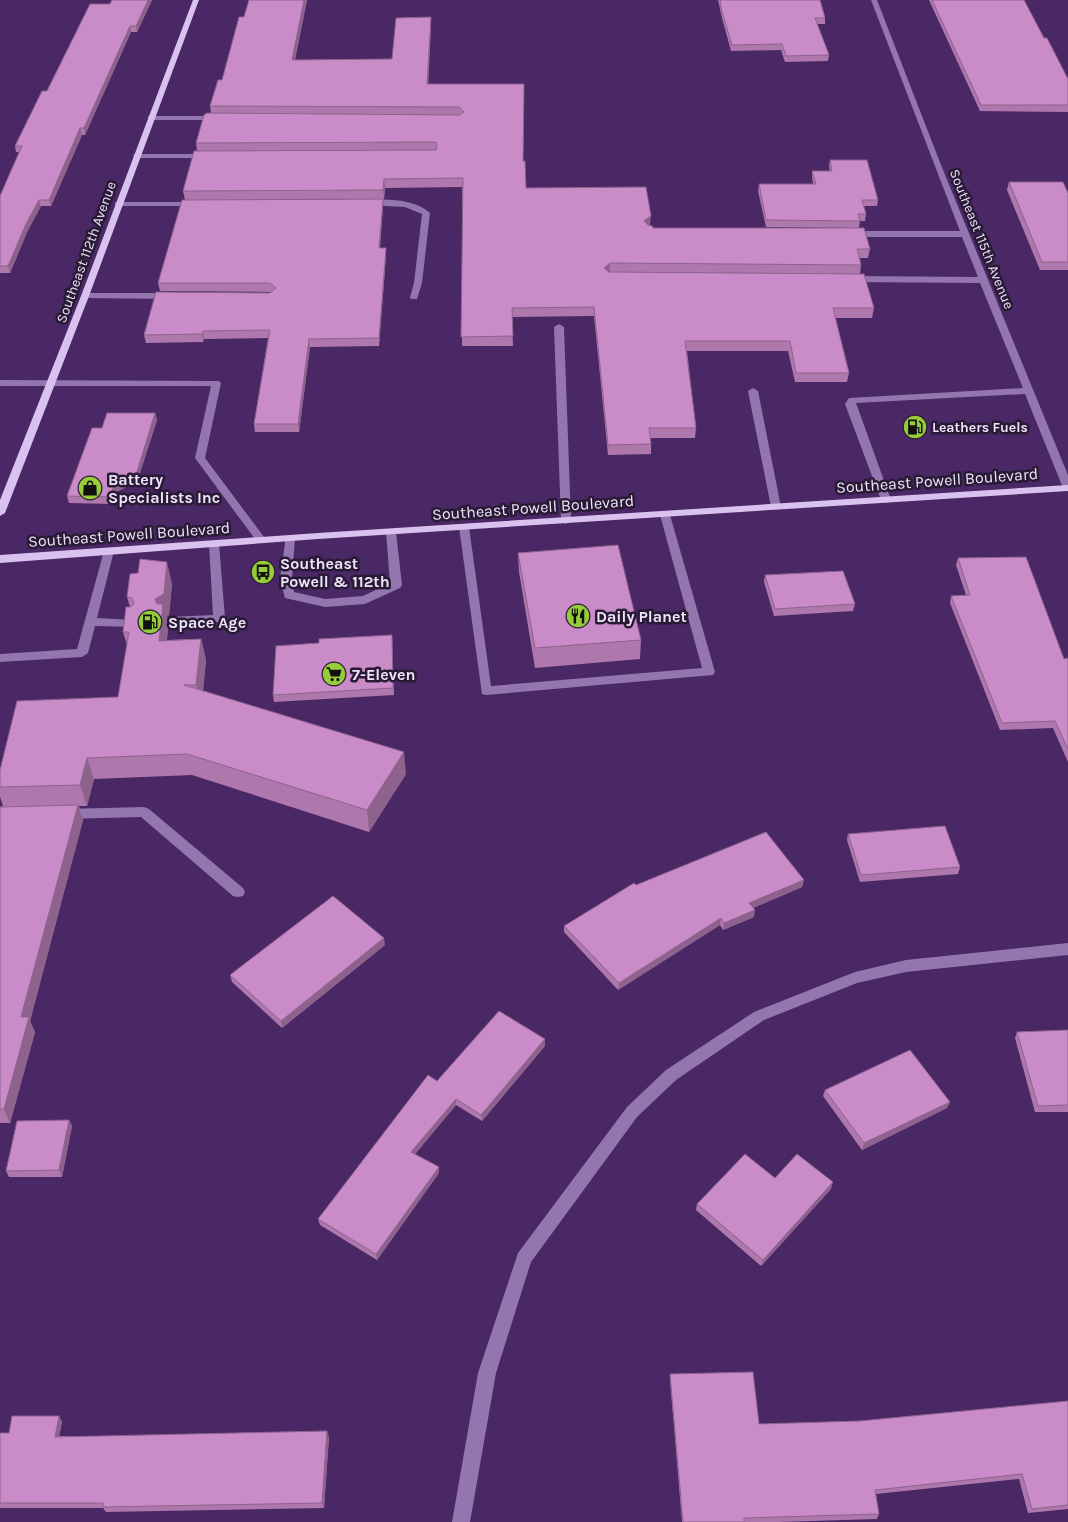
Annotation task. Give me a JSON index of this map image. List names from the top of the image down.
{
  "streets": {
    "main road": ["Southeast 112th Avenue", "Southeast Powell Boulevard"],
    "street": ["Southeast 115th Avenue"]
  },
  "crossings": [
    ["Southeast 115th Avenue", "Southeast Powell Boulevard"]
  ],
  "places": {
    "fuel station": ["Leathers Fuels", "Space Age"],
    "shop": ["Battery Specialists Inc"],
    "bus stop": ["Southeast Powell & 112th"],
    "restaurant": ["Daily Planet"],
    "supermarket": ["7-Eleven"]
  }
}
